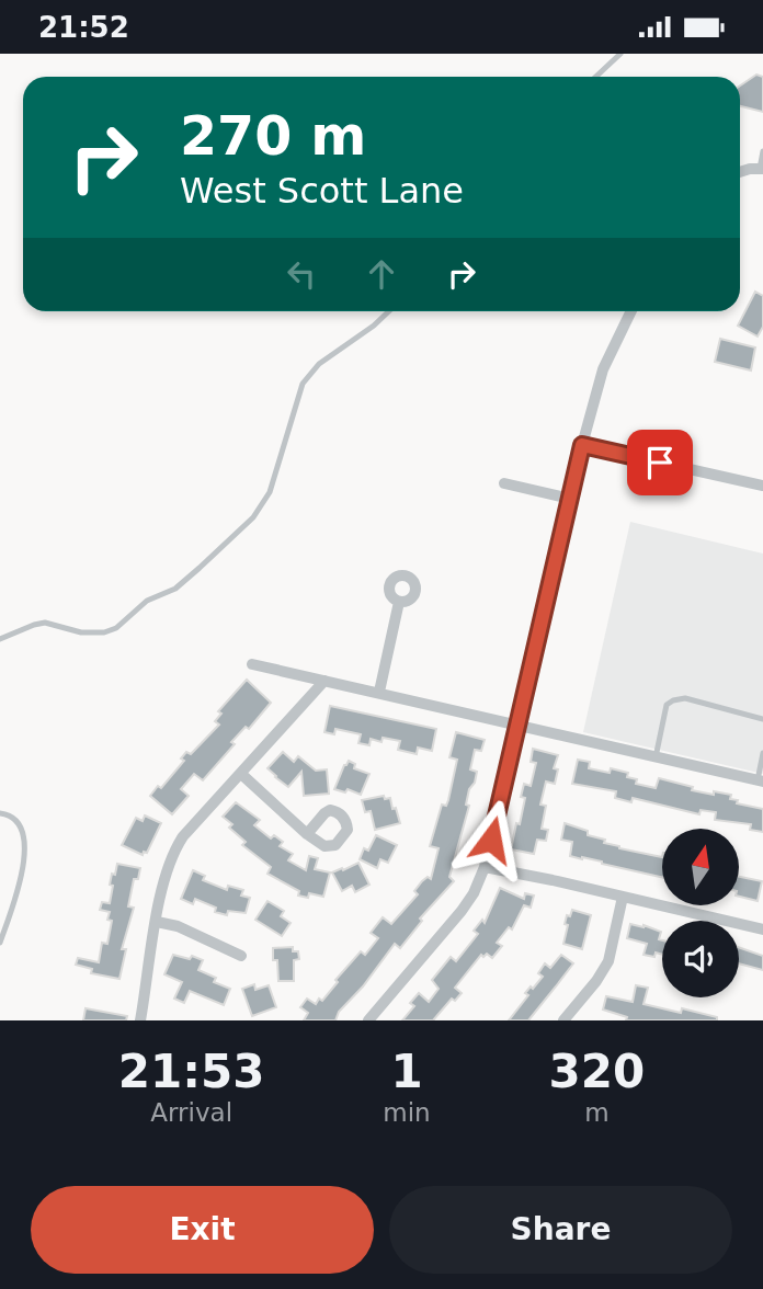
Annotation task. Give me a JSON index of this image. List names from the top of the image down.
{
  "north": "top",
  "page": {
    "status": "21:52",
    "turn": ["270 m", "West Scott Lane"],
    "eta": [
      "21:53",
      "Arrival",
      "1",
      "min",
      "320",
      "m"
    ],
    "buttons": ["Exit", "Share"]
  }
}
